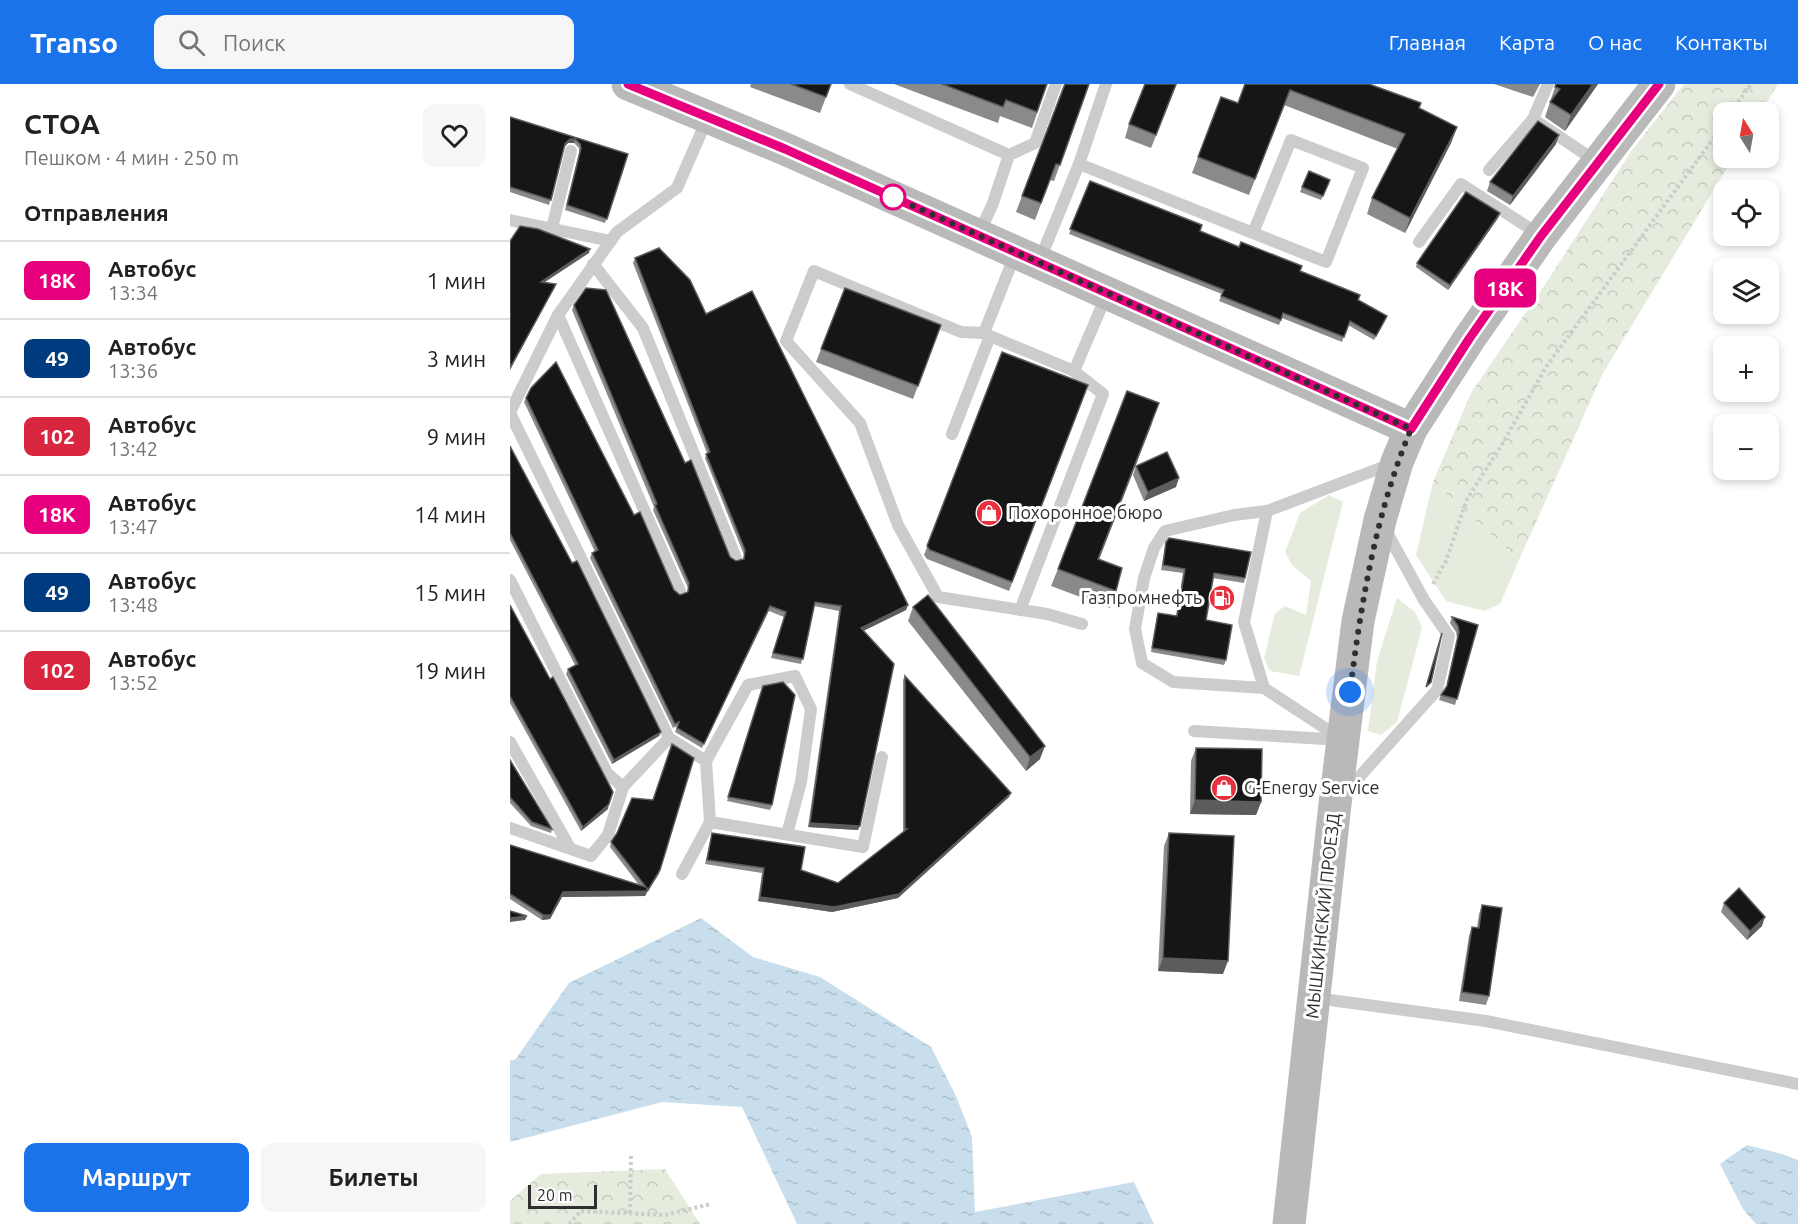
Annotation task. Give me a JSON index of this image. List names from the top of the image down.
{
  "streets": {
    "main road": ["МЫШКИНСКИЙ ПРОЕЗД"]
  },
  "places": {
    "shop": ["Похоронное бюро", "G-Energy Service"],
    "fuel station": ["Газпромнефть"]
  },
  "lines": ["bus line 18К"],
  "scale_bar": "20 m",
  "north": "top",
  "page": {
    "header": "Transo",
    "search": "Поиск",
    "nav": [
      "Главная",
      "Карта",
      "О нас",
      "Контакты"
    ],
    "heading": [
      ["СТОА", "Пешком · 4 мин · 250 m"],
      "Отправления"
    ],
    "on_map": "18К",
    "map_buttons": ["+", "−"],
    "list": [
      {
        "mark": "18К",
        "name": "Автобус",
        "note": "13:34",
        "value": "1 мин"
      },
      {
        "mark": "49",
        "name": "Автобус",
        "note": "13:36",
        "value": "3 мин"
      },
      {
        "mark": "102",
        "name": "Автобус",
        "note": "13:42",
        "value": "9 мин"
      },
      {
        "mark": "18К",
        "name": "Автобус",
        "note": "13:47",
        "value": "14 мин"
      },
      {
        "mark": "49",
        "name": "Автобус",
        "note": "13:48",
        "value": "15 мин"
      },
      {
        "mark": "102",
        "name": "Автобус",
        "note": "13:52",
        "value": "19 мин"
      }
    ],
    "buttons": ["Маршрут", "Билеты"],
    "scale": "20 m"
  }
}
